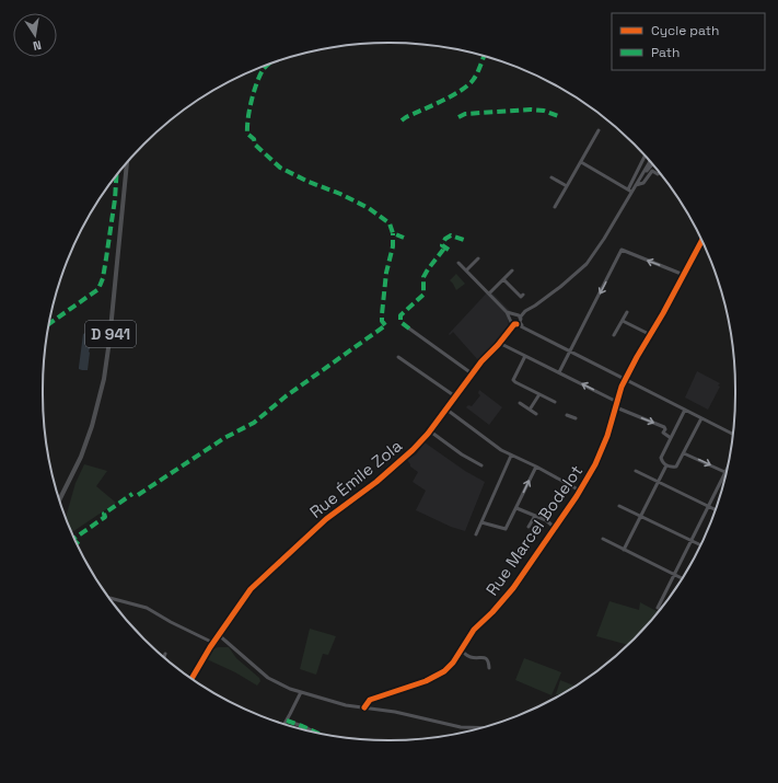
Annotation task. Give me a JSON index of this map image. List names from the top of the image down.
{
  "streets": {
    "main road": ["D 941"],
    "street": ["Rue Émile Zola", "Rue Marcel Bodelot"]
  },
  "legend": ["Cycle path", "Path"],
  "north": "bottom"
}
